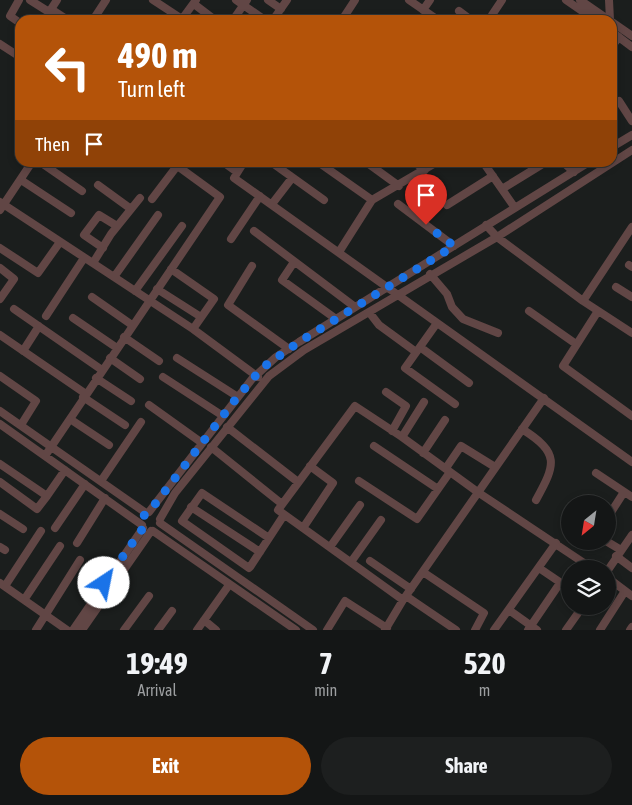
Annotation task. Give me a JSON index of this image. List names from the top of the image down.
{
  "north": "bottom left",
  "page": {
    "turn": ["490 m", "Turn left"],
    "then": "Then",
    "eta": [
      "19:49",
      "Arrival",
      "7",
      "min",
      "520",
      "m"
    ],
    "buttons": ["Exit", "Share"]
  }
}
